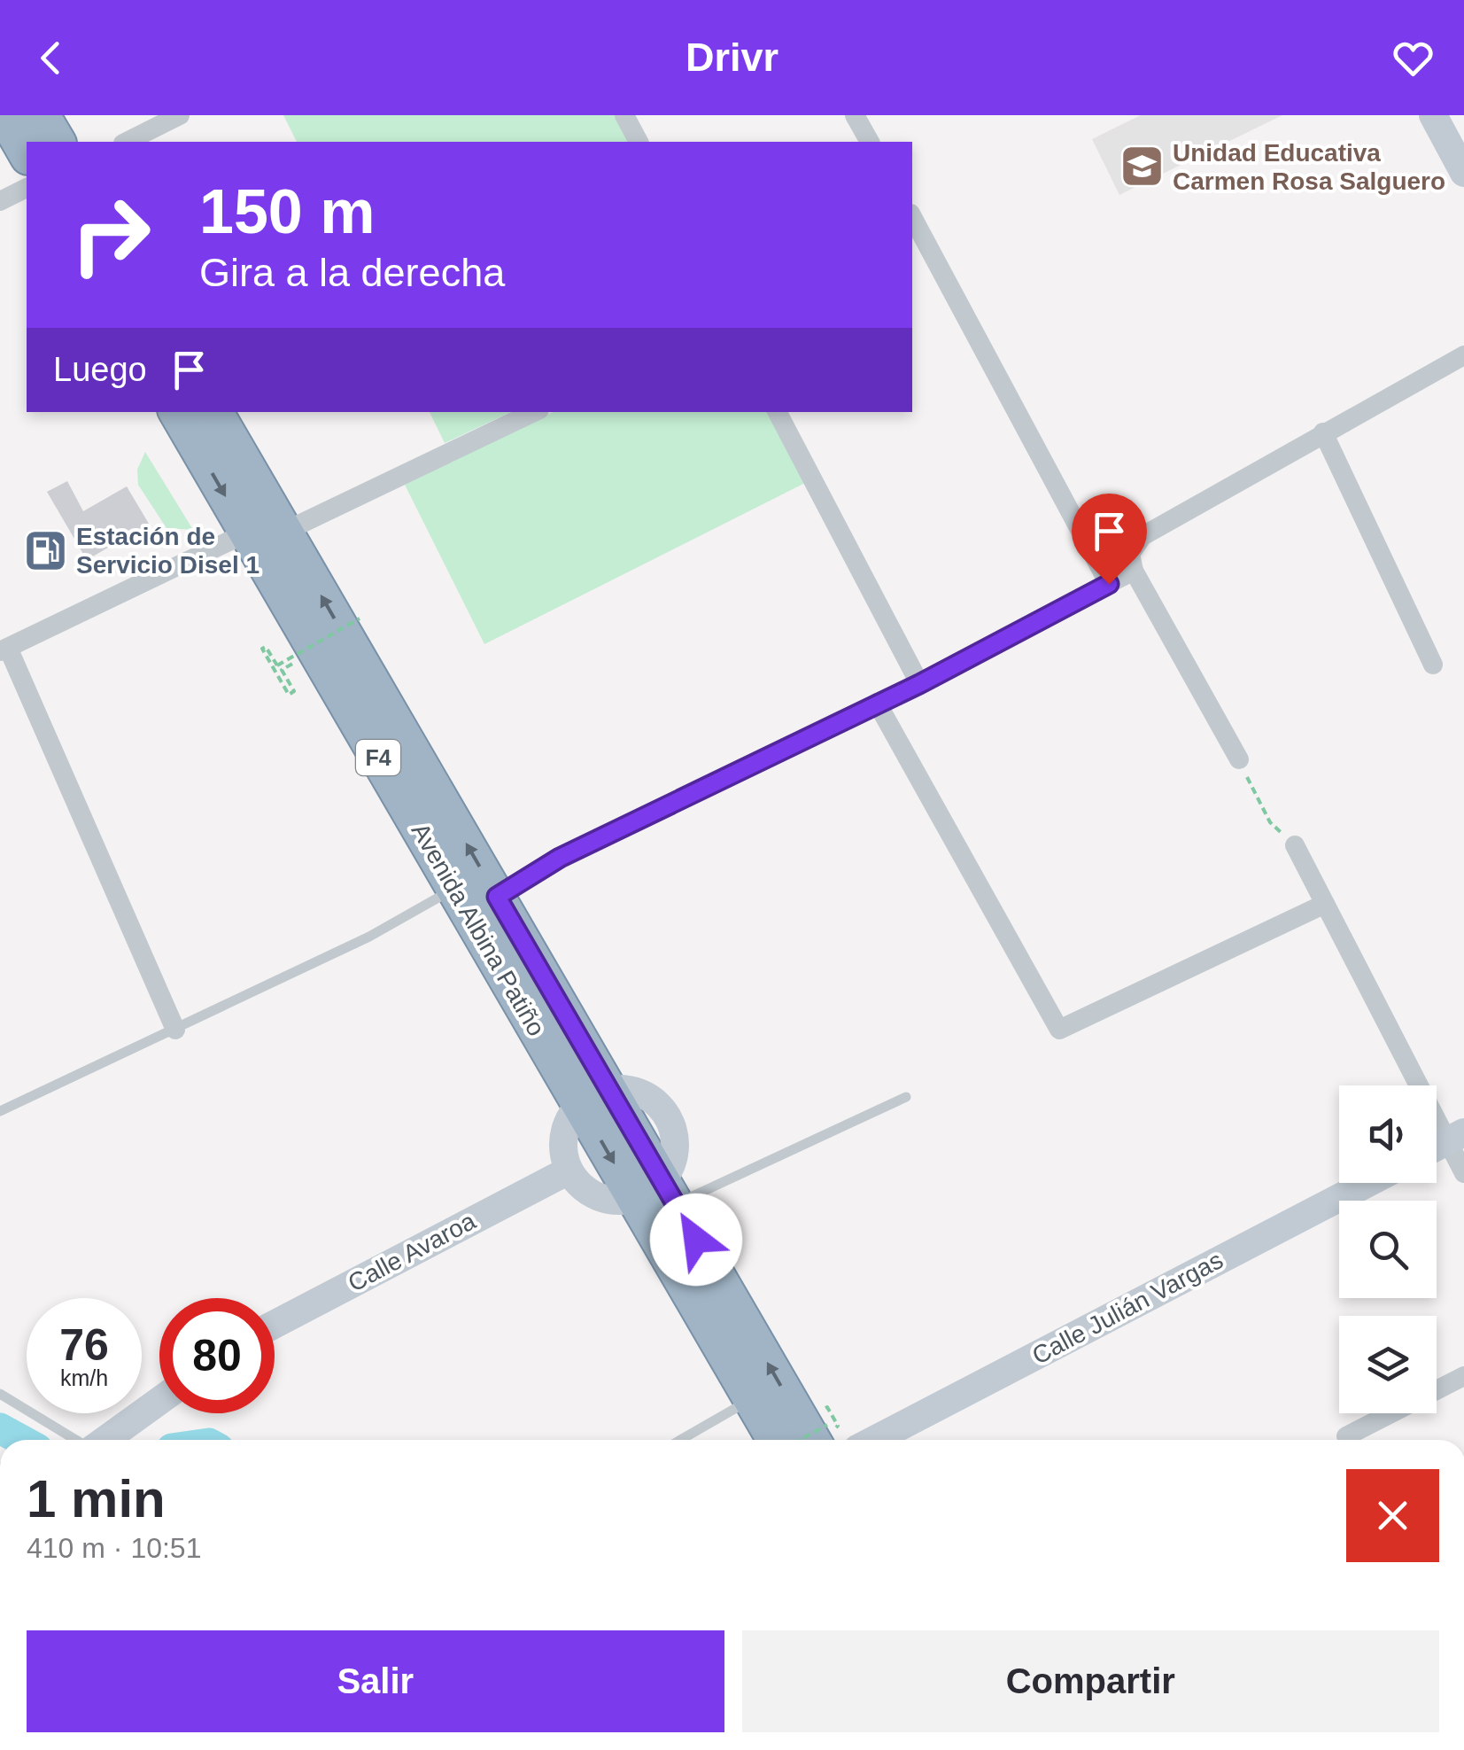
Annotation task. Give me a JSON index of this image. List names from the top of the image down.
{
  "streets": {
    "highway": ["F4", "Avenida Albina Patiño"],
    "main road": ["Calle Avaroa", "Calle Julián Vargas"]
  },
  "places": {
    "school or university": ["Unidad Educativa Carmen Rosa Salguero"],
    "fuel station": ["Estación de Servicio Disel 1"]
  },
  "page": {
    "header": "Drivr",
    "turn": ["150 m", "Gira a la derecha"],
    "then": "Luego",
    "speed": "76 km/h",
    "limit": "80",
    "heading": ["1 min", "410 m · 10:51"],
    "buttons": ["Salir", "Compartir"]
  }
}
